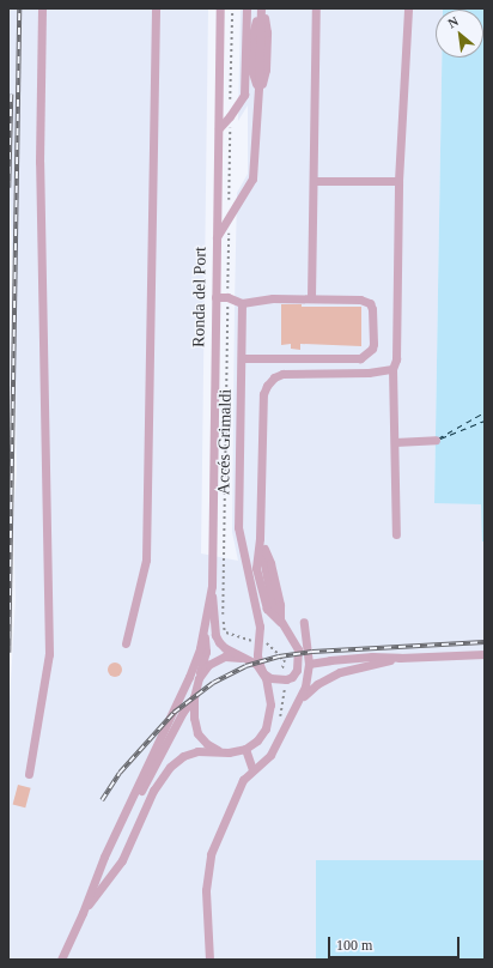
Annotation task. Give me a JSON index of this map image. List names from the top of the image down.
{
  "streets": {
    "street": ["Ronda del Port", "Accés Grimaldi"]
  },
  "scale_bar": "100 m",
  "north": "top left"
}
